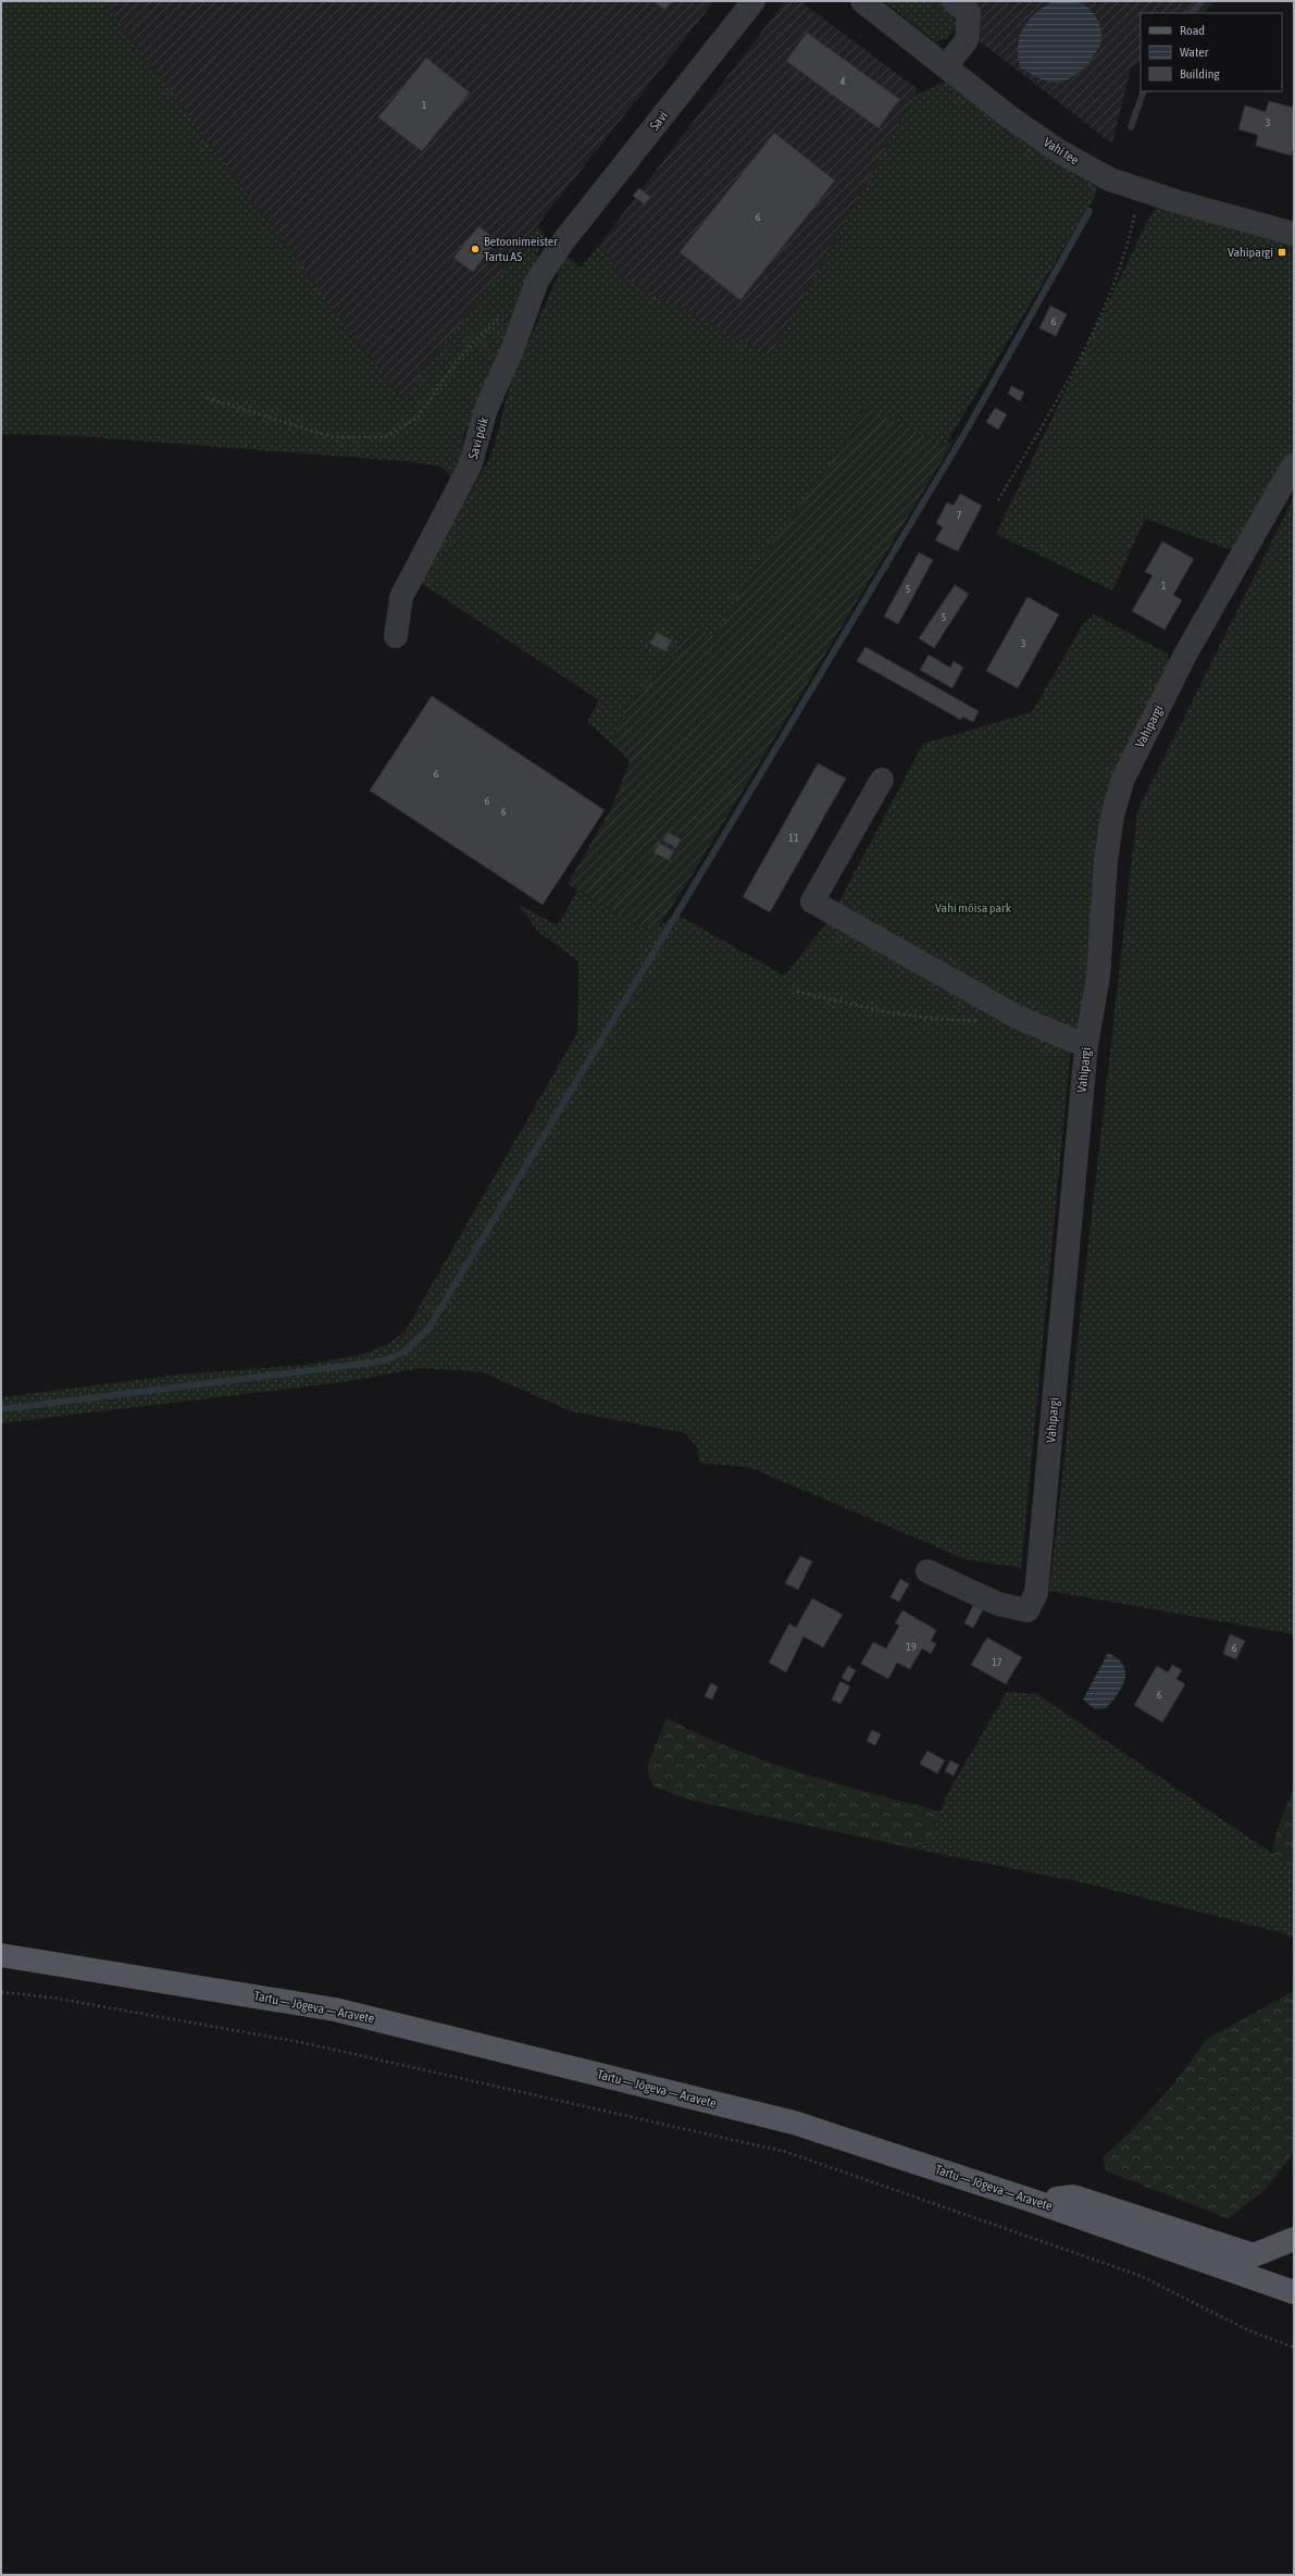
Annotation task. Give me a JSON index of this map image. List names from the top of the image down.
{
  "streets": {
    "main road": ["Tartu — Jõgeva — Aravete"],
    "street": [
      "Savi",
      "Vahi tee",
      "Savi põik",
      "Vahipargi"
    ]
  },
  "crossings": [
    ["Savi", "Savi põik"]
  ],
  "parks": ["Vahi mõisa park"],
  "places": {
    "other": ["Betoonimeister Tartu AS"],
    "transit": ["Vahipargi"]
  },
  "house_numbers": [
    "4",
    "1",
    "3",
    "6",
    "6",
    "7",
    "1",
    "5",
    "5",
    "3",
    "6",
    "6",
    "6",
    "11",
    "19",
    "6",
    "17",
    "6"
  ],
  "legend": ["Road", "Water", "Building"]
}
